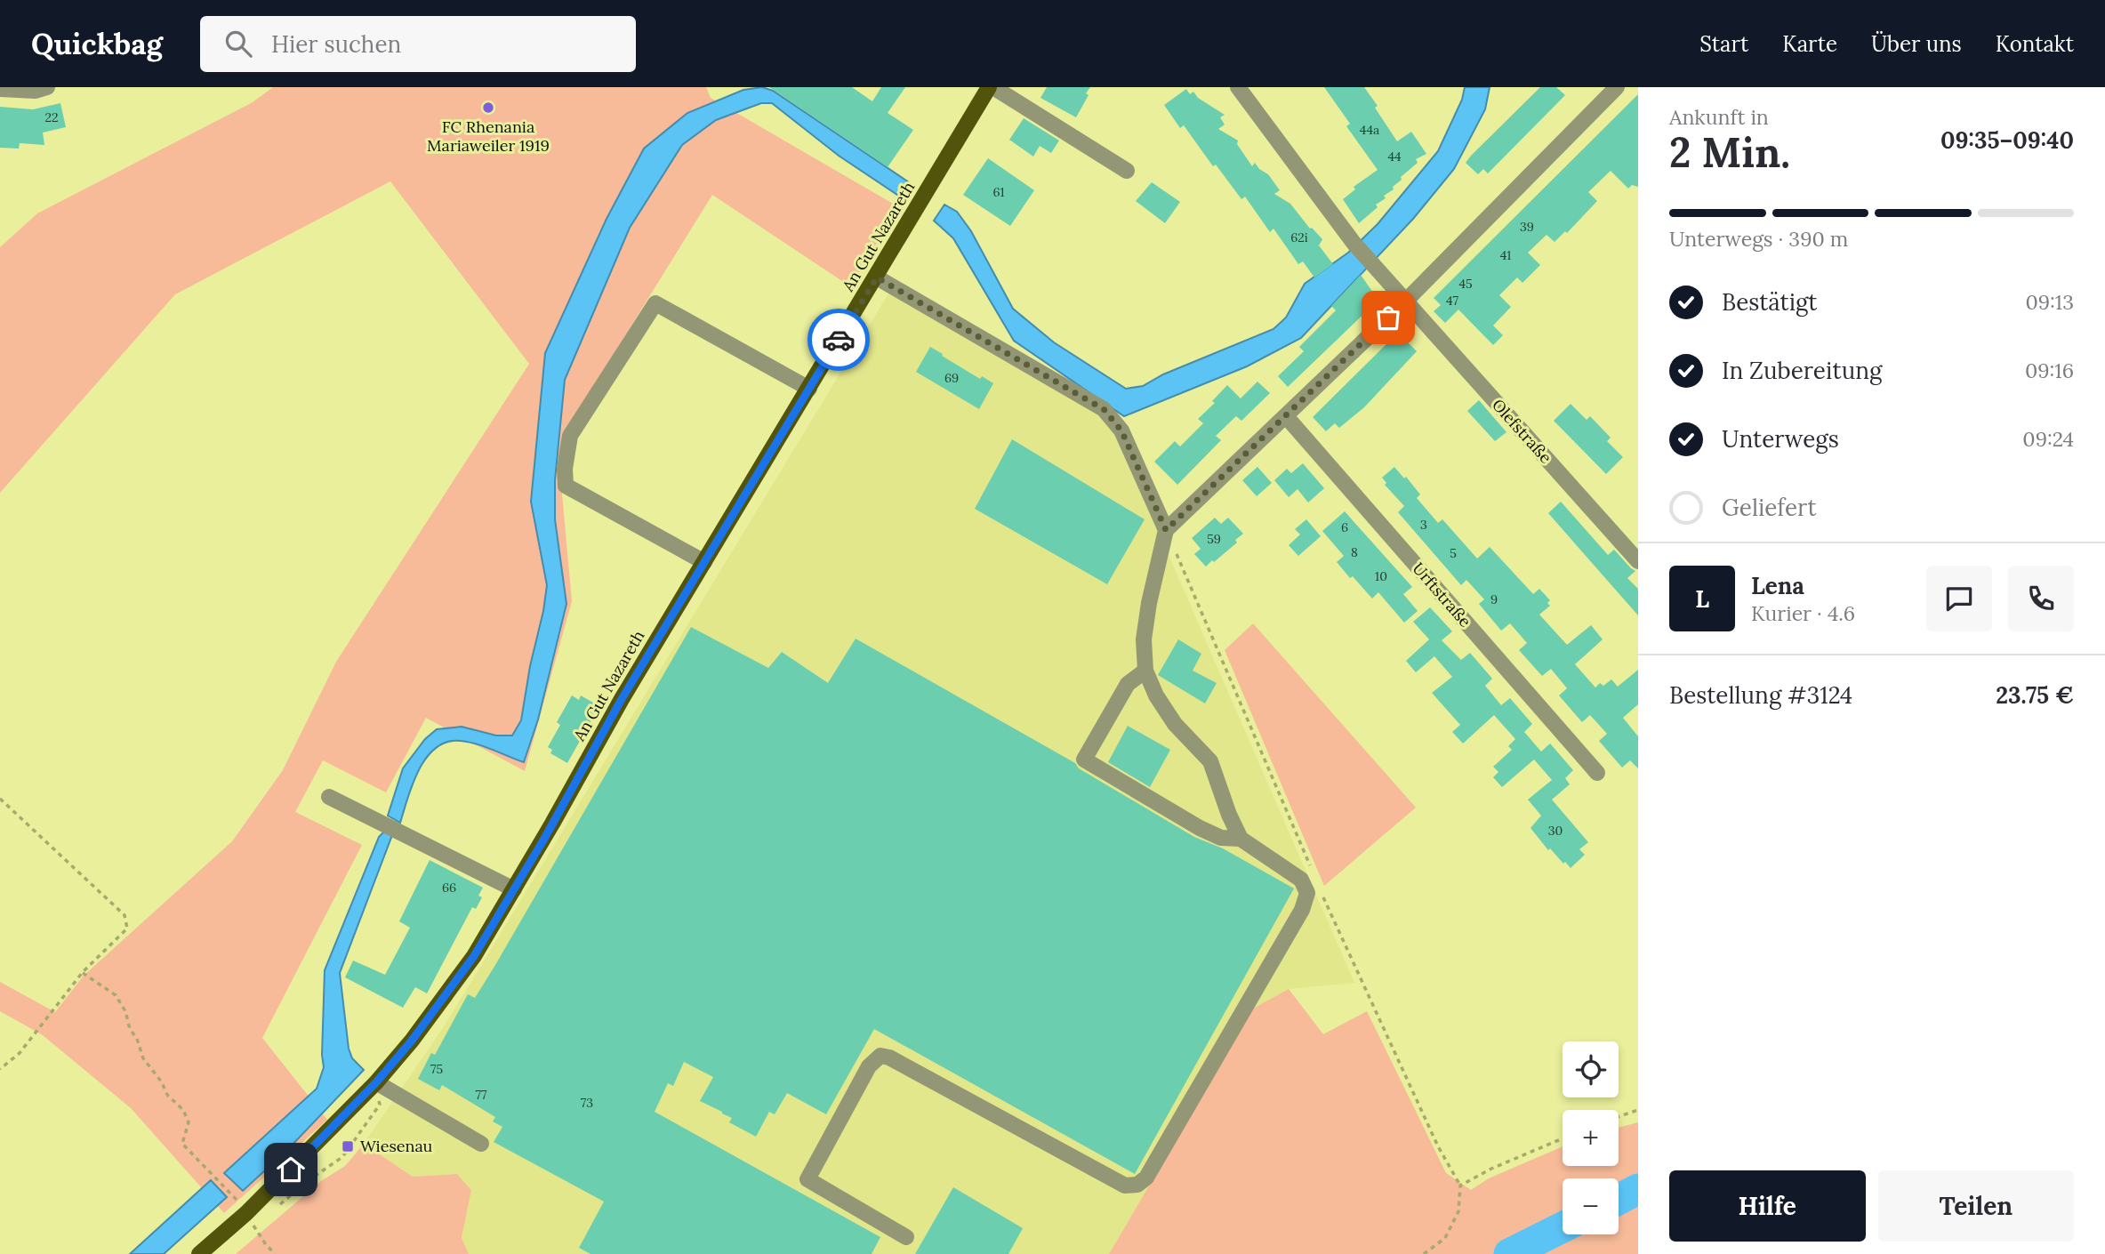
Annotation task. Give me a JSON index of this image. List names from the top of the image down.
{
  "streets": {
    "main road": ["An Gut Nazareth"],
    "street": ["Olefstraße", "Urftstraße"]
  },
  "places": {
    "other": ["FC Rhenania Mariaweiler 1919"],
    "transit": ["Wiesenau"]
  },
  "house_numbers": [
    "22",
    "44a",
    "44",
    "61",
    "39",
    "62i",
    "41",
    "45",
    "47",
    "69",
    "3",
    "6",
    "59",
    "8",
    "5",
    "10",
    "9",
    "30",
    "66",
    "75",
    "77",
    "73"
  ],
  "page": {
    "header": "Quickbag",
    "search": "Hier suchen",
    "nav": [
      "Start",
      "Karte",
      "Über uns",
      "Kontakt"
    ],
    "heading": ["2 Min.", "Ankunft in", "09:35–09:40"],
    "panel": [
      "Lena",
      "Kurier · 4.6",
      "Bestellung #3124",
      "23.75 €"
    ],
    "bar": "Unterwegs · 390 m",
    "list": [
      ["Bestätigt", "09:13"],
      ["In Zubereitung", "09:16"],
      ["Unterwegs", "09:24"],
      "Geliefert"
    ],
    "round": "L",
    "map_buttons": ["+", "−"],
    "buttons": ["Hilfe", "Teilen"]
  }
}
